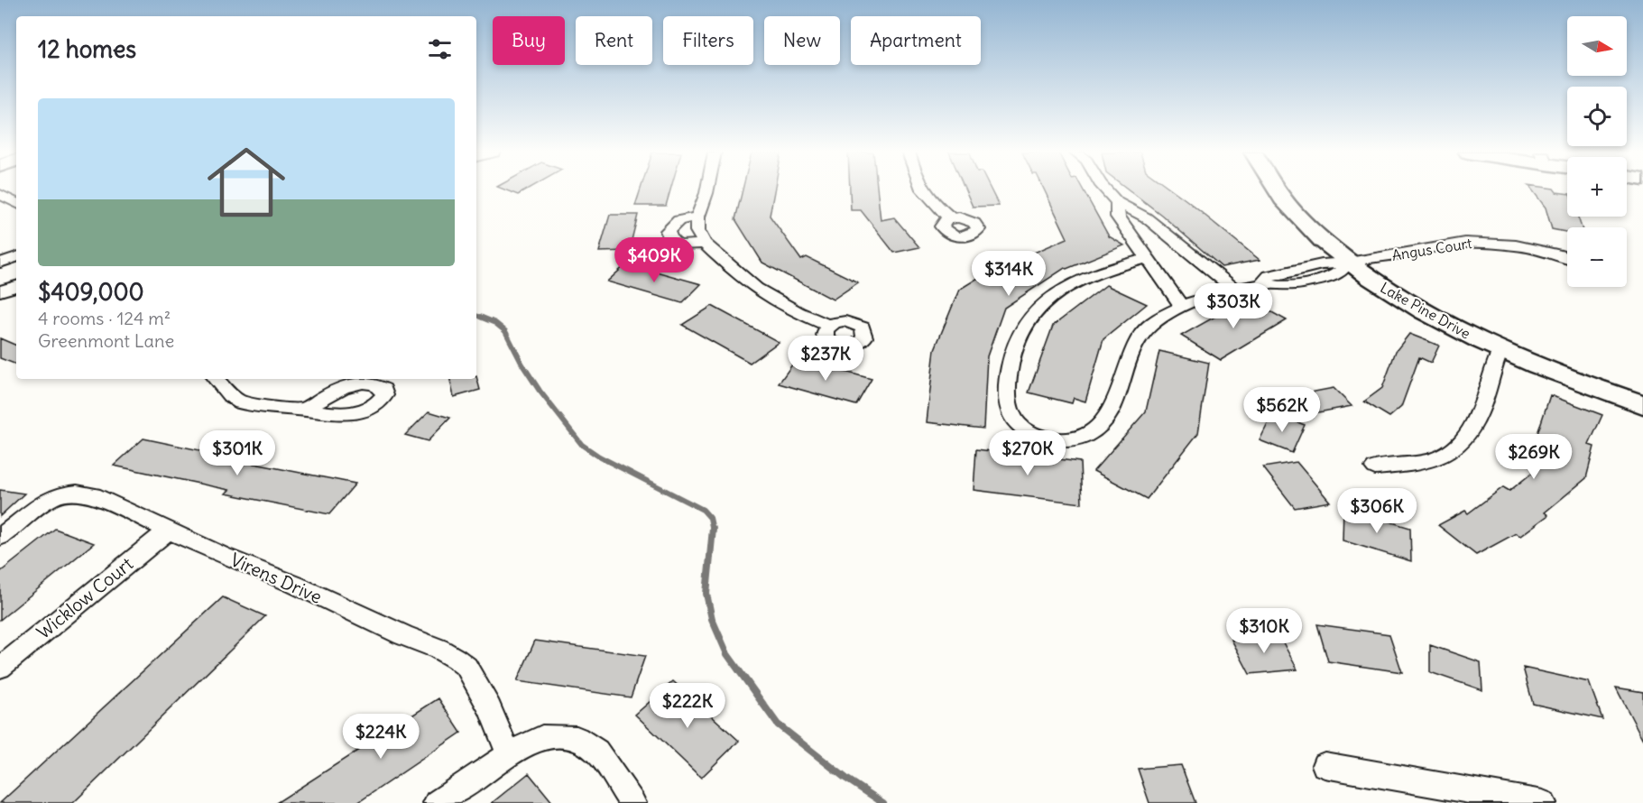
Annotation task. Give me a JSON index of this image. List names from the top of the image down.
{
  "streets": {
    "street": [
      "Angus Court",
      "Lake Pine Drive",
      "Virens Drive",
      "Wicklow Court"
    ]
  },
  "crossings": [
    ["Angus Court", "Lake Pine Drive"],
    ["Virens Drive", "Wicklow Court"]
  ],
  "north": "right",
  "page": {
    "map_buttons": ["+", "−"],
    "chip": [
      "Buy",
      "Rent",
      "Filters",
      "New",
      "Apartment"
    ],
    "heading": "12 homes",
    "list": [
      {
        "name": "$409,000",
        "note": "4 rooms · 124 m² · Greenmont Lane"
      }
    ],
    "price": [
      "$409K",
      "$314K",
      "$303K",
      "$237K",
      "$562K",
      "$301K",
      "$270K",
      "$269K",
      "$306K",
      "$310K",
      "$222K",
      "$224K"
    ]
  }
}
